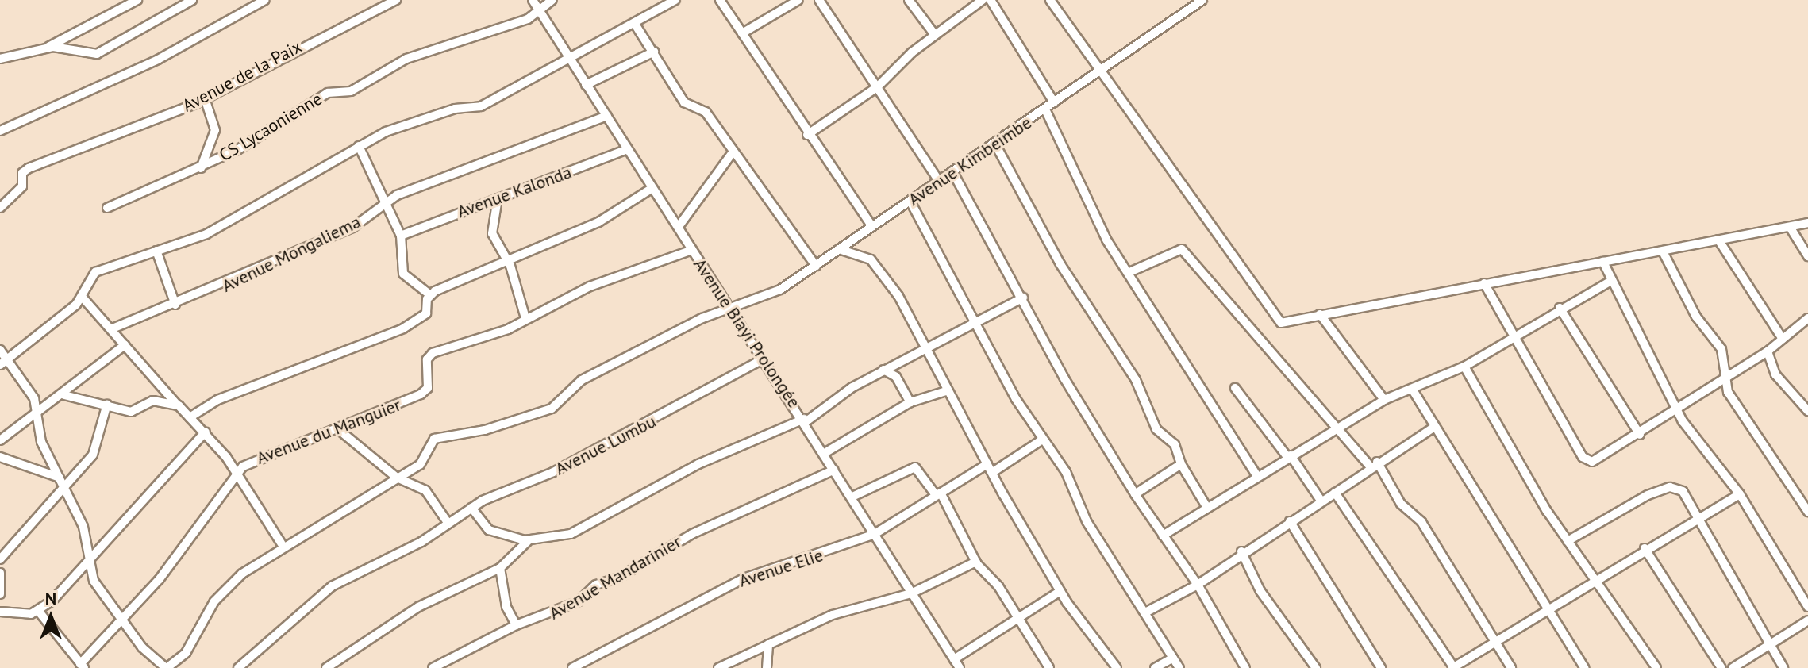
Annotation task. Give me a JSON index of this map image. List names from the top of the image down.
{
  "streets": {
    "street": [
      "Avenue de la Paix",
      "CS Lycaonienne",
      "Avenue Kimbeimbe",
      "Avenue Kalonda",
      "Avenue Mongaliema",
      "Avenue Biayi Prolongée",
      "Avenue du Manguier",
      "Avenue Lumbu",
      "Avenue Elie",
      "Avenue Mandarinier"
    ]
  },
  "crossings": [
    ["CS Lycaonienne", "Avenue Biayi Prolongée"],
    ["Avenue Kimbeimbe", "Avenue Biayi Prolongée"],
    ["Avenue Kalonda", "Avenue Biayi Prolongée"],
    ["Avenue Mongaliema", "Avenue Biayi Prolongée"],
    ["Avenue Biayi Prolongée", "Avenue du Manguier"],
    ["Avenue Biayi Prolongée", "Avenue Lumbu"],
    ["Avenue Biayi Prolongée", "Avenue Elie"],
    ["Avenue Biayi Prolongée", "Avenue Mandarinier"]
  ],
  "north": "top"
}
